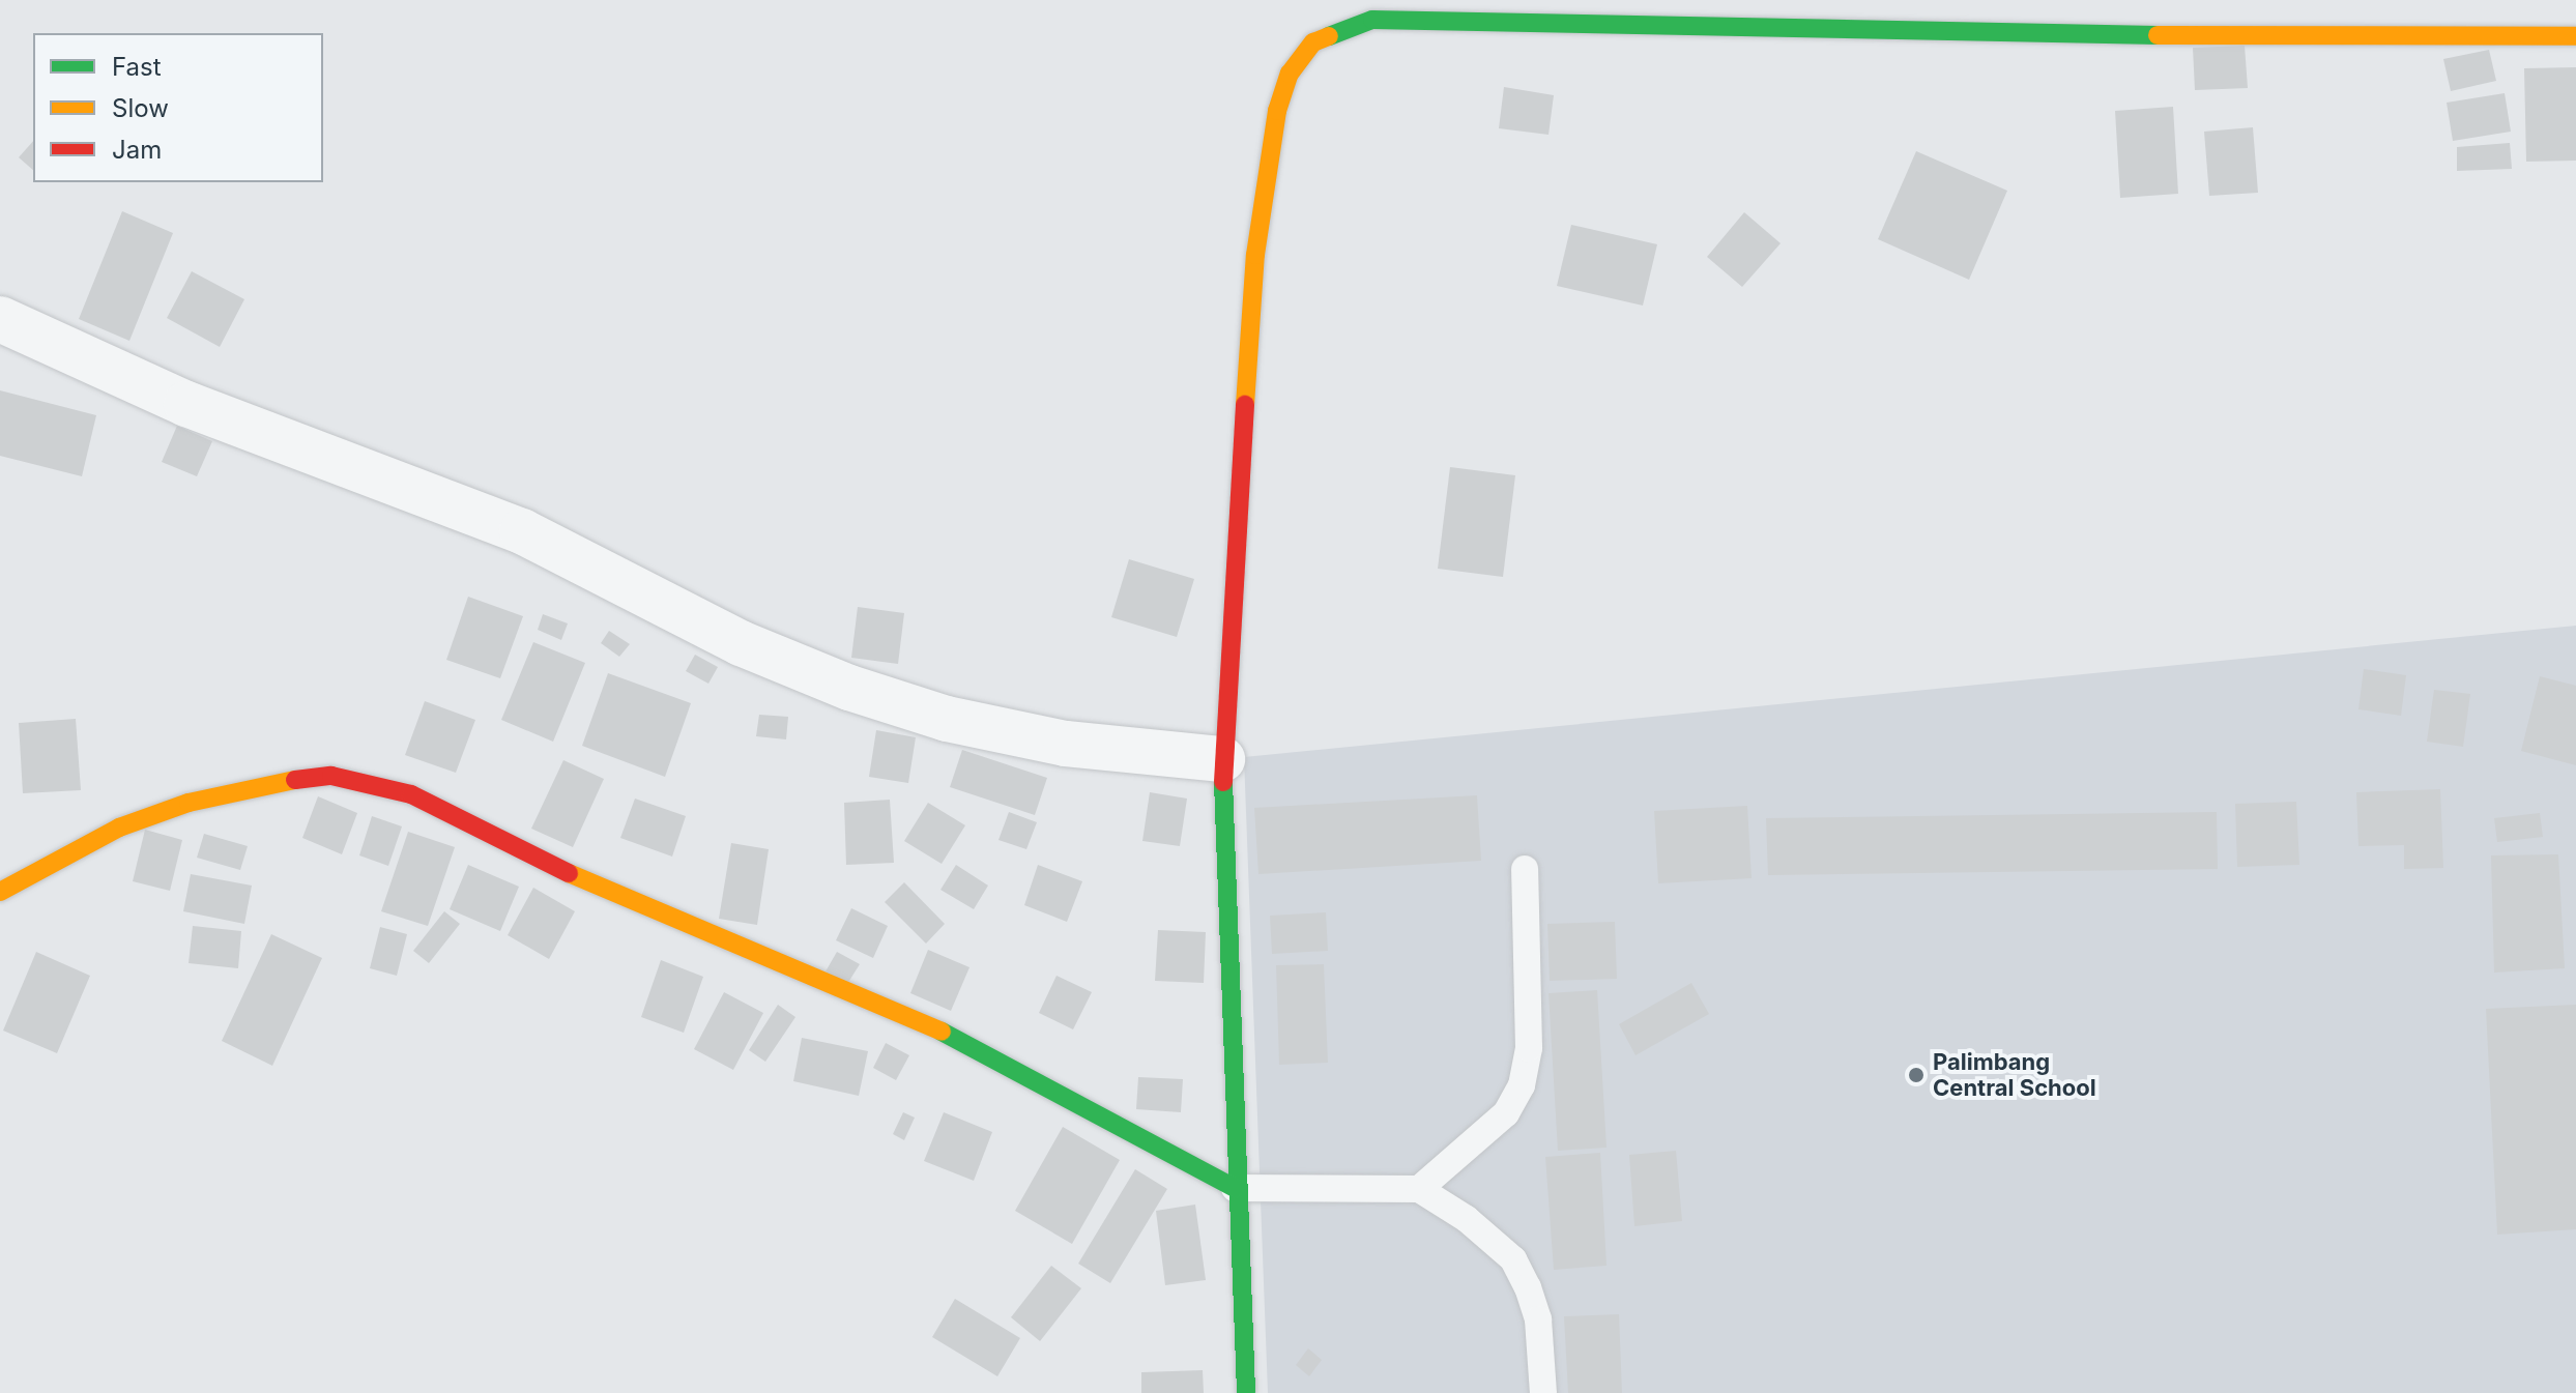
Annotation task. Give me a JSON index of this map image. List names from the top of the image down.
{
  "places": ["Palimbang Central School"],
  "legend": ["Fast", "Slow", "Jam"]
}
